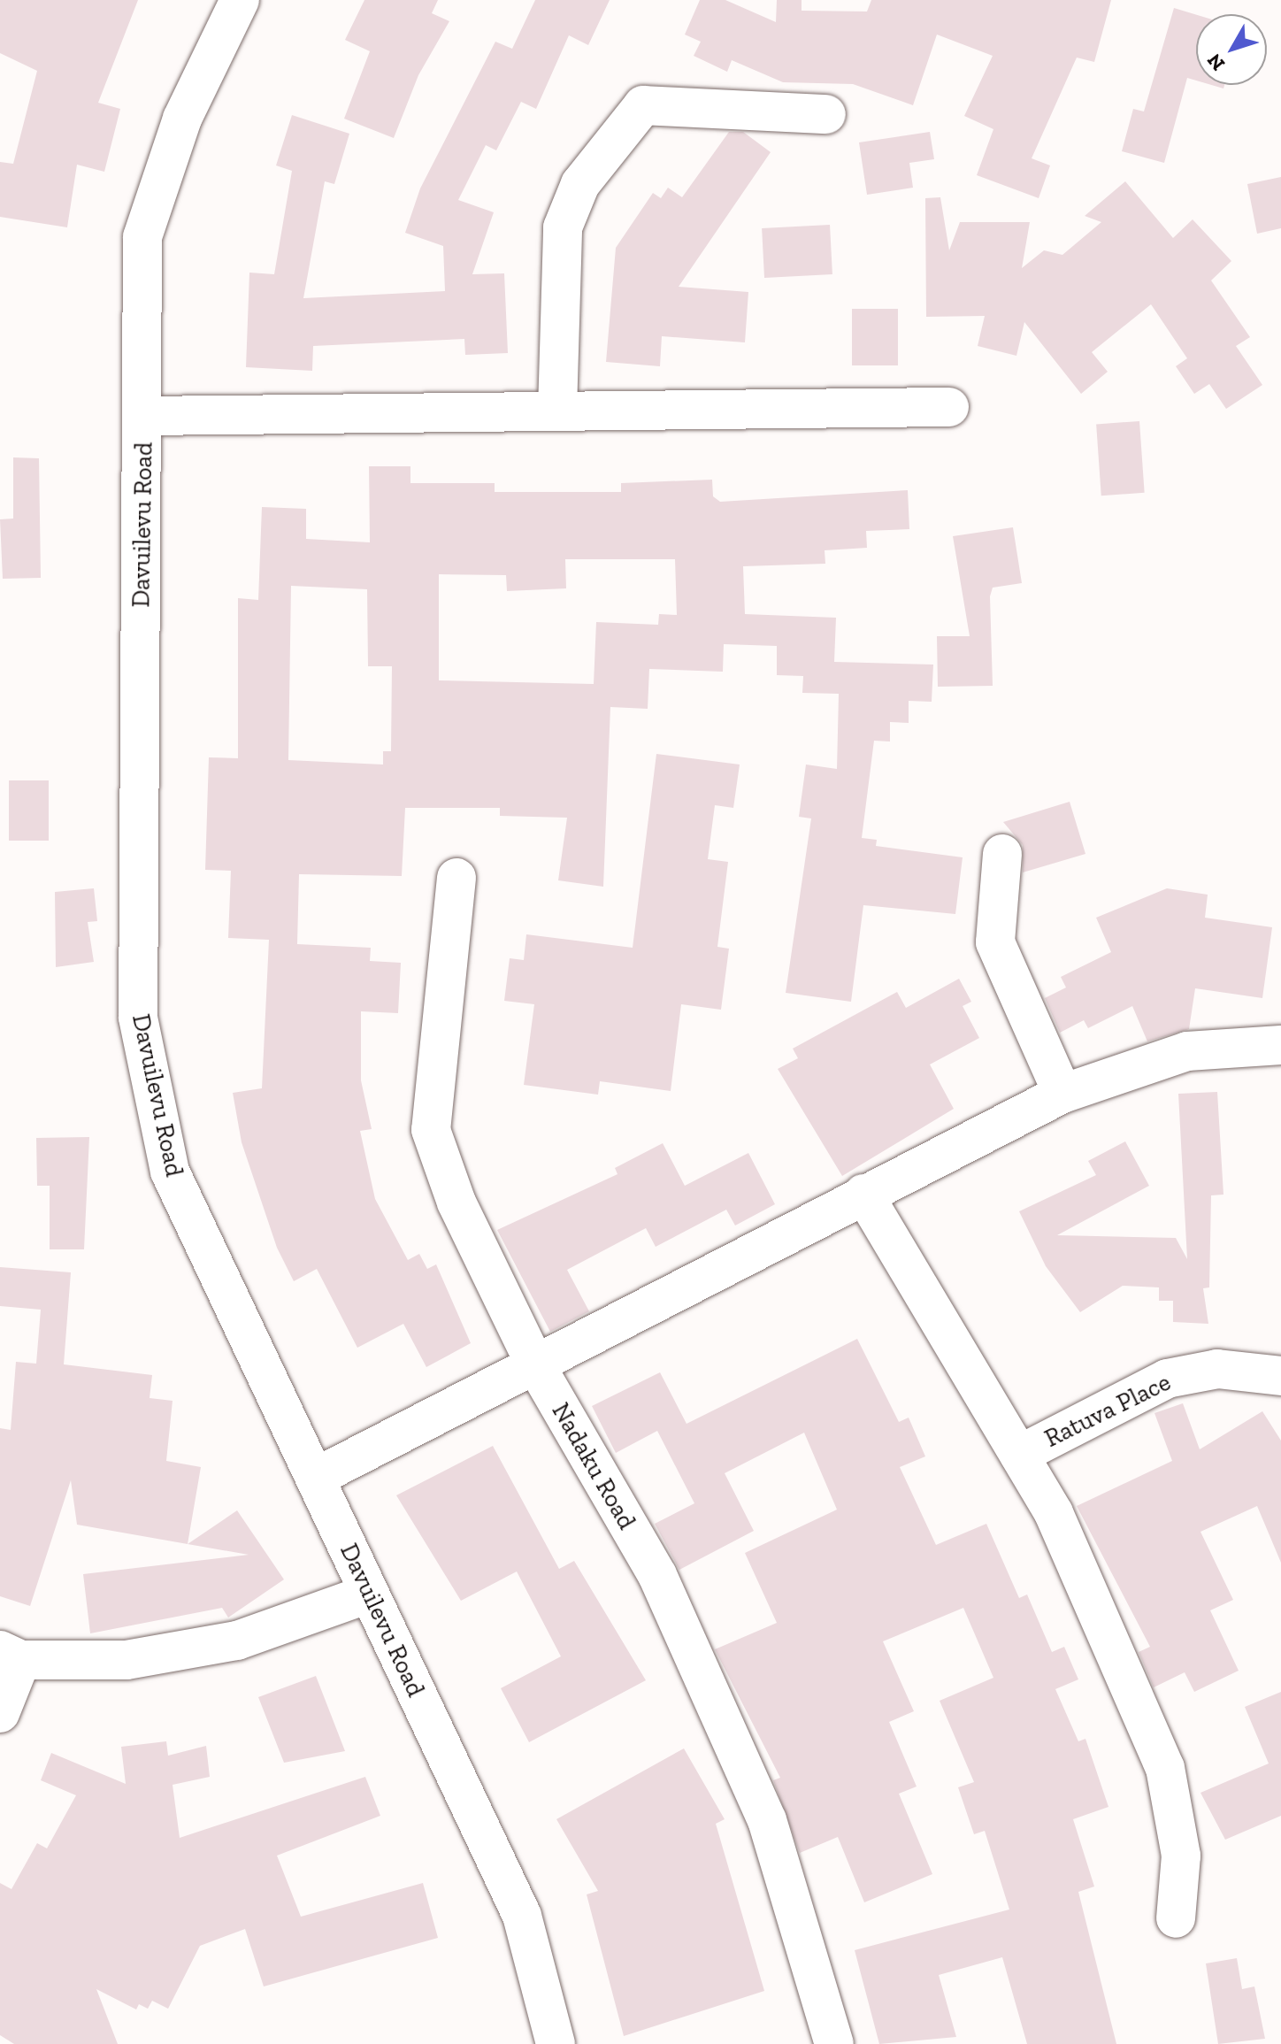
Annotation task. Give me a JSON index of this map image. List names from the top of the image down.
{
  "streets": {
    "street": ["Davuilevu Road", "Ratuva Place", "Nadaku Road"]
  },
  "north": "bottom left"
}
